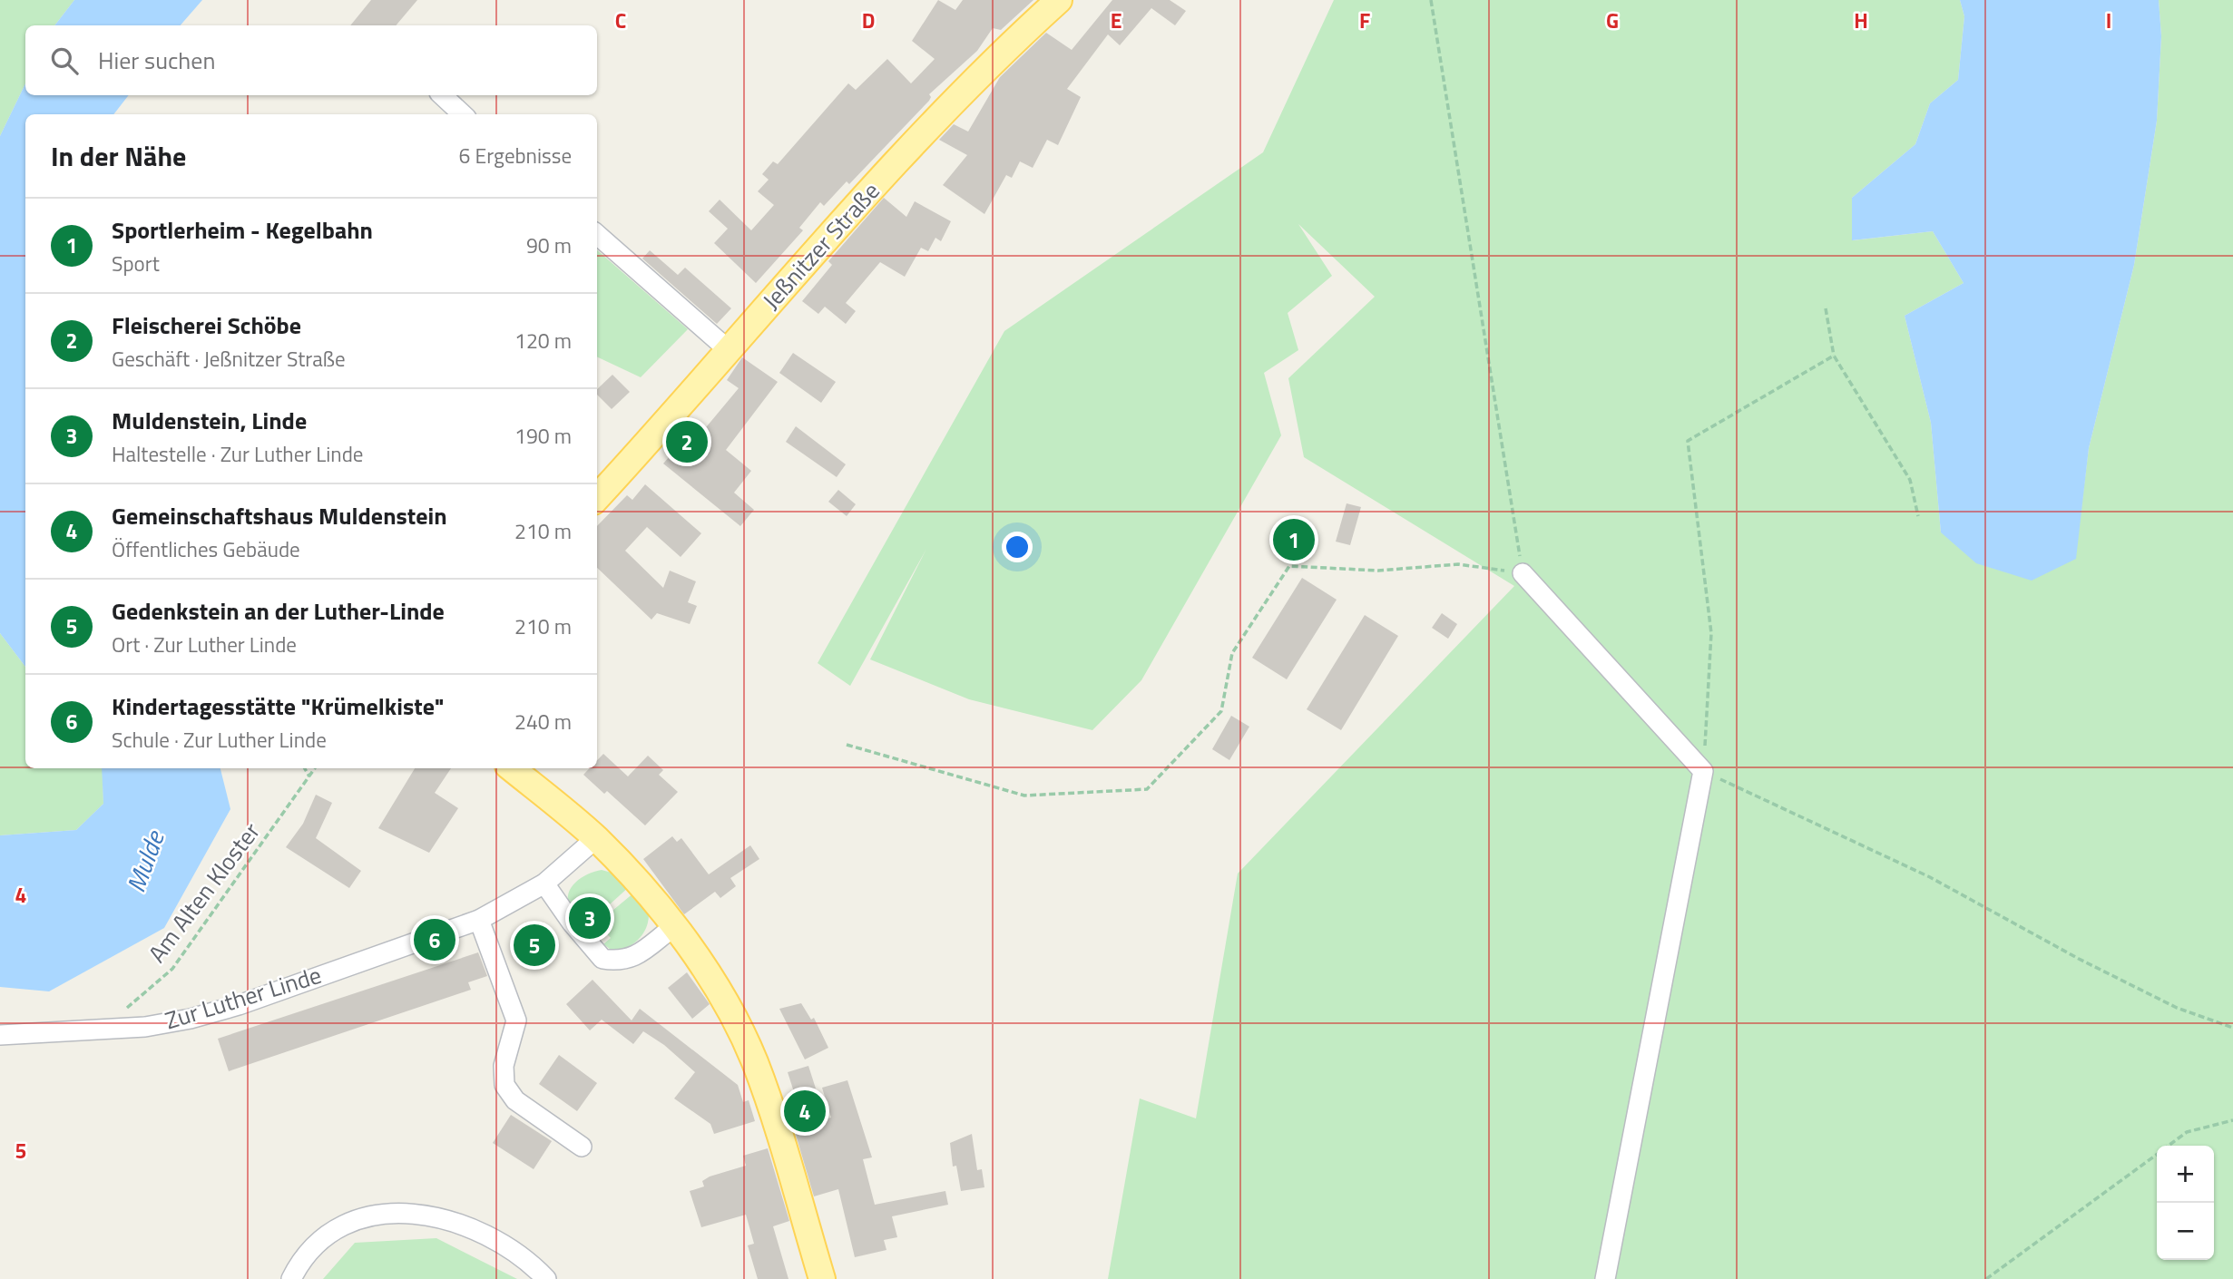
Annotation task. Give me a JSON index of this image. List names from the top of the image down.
{
  "streets": {
    "main road": ["Jeßnitzer Straße"],
    "street": ["Zur Luther Linde"],
    "path": ["Am Alten Kloster"]
  },
  "crossings": [
    ["Am Alten Kloster", "Zur Luther Linde"]
  ],
  "water": ["Mulde"],
  "page": {
    "search": "Hier suchen",
    "heading": ["In der Nähe", "6 Ergebnisse"],
    "list": [
      {
        "mark": "1",
        "name": "Sportlerheim - Kegelbahn",
        "note": "Sport",
        "value": "90 m"
      },
      {
        "mark": "2",
        "name": "Fleischerei Schöbe",
        "note": "Geschäft · Jeßnitzer Straße",
        "value": "120 m"
      },
      {
        "mark": "3",
        "name": "Muldenstein, Linde",
        "note": "Haltestelle · Zur Luther Linde",
        "value": "190 m"
      },
      {
        "mark": "4",
        "name": "Gemeinschaftshaus Muldenstein",
        "note": "Öffentliches Gebäude",
        "value": "210 m"
      },
      {
        "mark": "5",
        "name": "Gedenkstein an der Luther-Linde",
        "note": "Ort · Zur Luther Linde",
        "value": "210 m"
      },
      {
        "mark": "6",
        "name": "Kindertagesstätte \"Krümelkiste\"",
        "note": "Schule · Zur Luther Linde",
        "value": "240 m"
      }
    ],
    "pins": [
      "2",
      "1",
      "3",
      "6",
      "5",
      "4"
    ],
    "map_buttons": ["+", "−"]
  },
  "grid": {
    "columns": [
      "C",
      "D",
      "E",
      "F",
      "G",
      "H",
      "I"
    ],
    "rows": ["4", "5"]
  }
}
